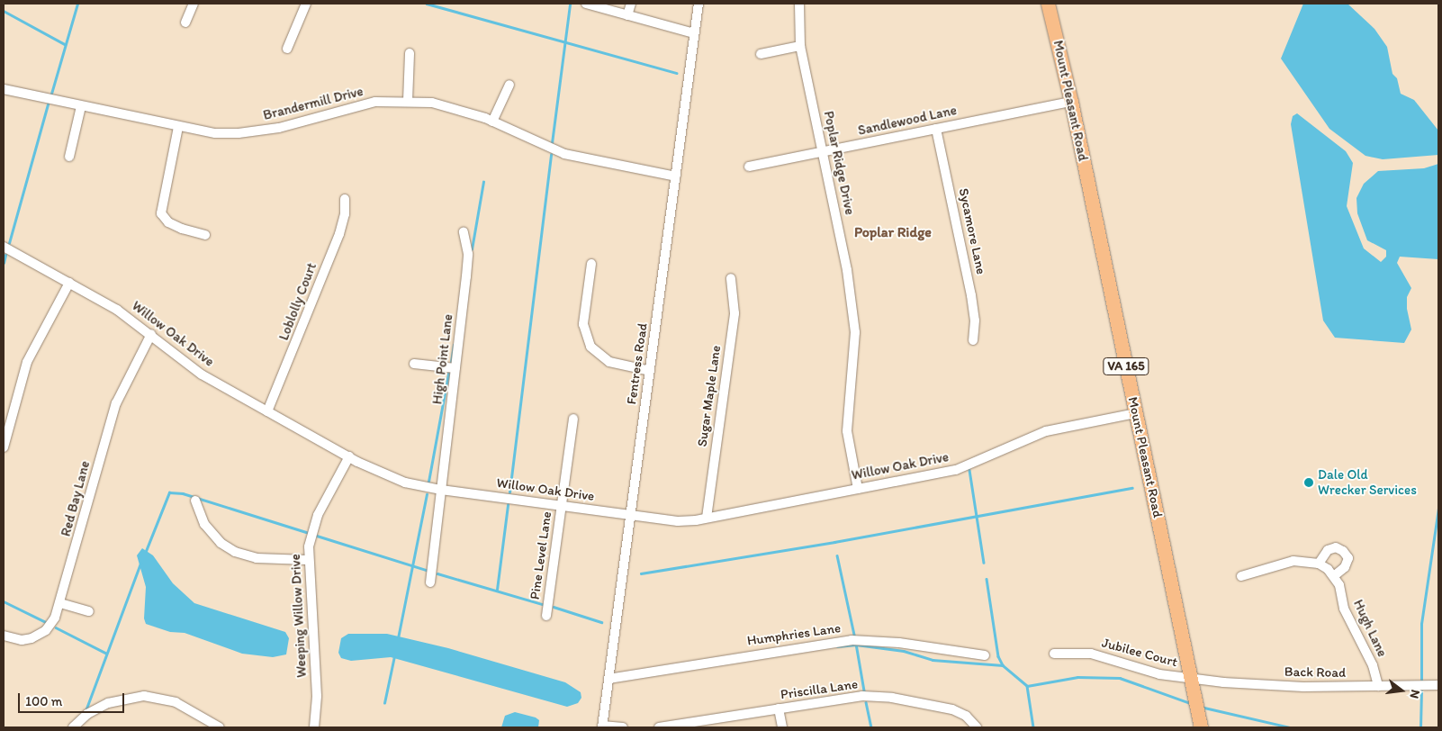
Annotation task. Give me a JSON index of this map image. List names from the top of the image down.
{
  "streets": {
    "highway": ["Mount Pleasant Road", "VA 165"],
    "street": [
      "Brandermill Drive",
      "Sandlewood Lane",
      "Poplar Ridge Drive",
      "Sycamore Lane",
      "Loblolly Court",
      "Willow Oak Drive",
      "High Point Lane",
      "Fentress Road",
      "Sugar Maple Lane",
      "Red Bay Lane",
      "Pine Level Lane",
      "Weeping Willow Drive",
      "Hugh Lane",
      "Humphries Lane",
      "Jubilee Court",
      "Back Road",
      "Priscilla Lane"
    ]
  },
  "crossings": [
    ["Mount Pleasant Road", "Sandlewood Lane"],
    ["Mount Pleasant Road", "Willow Oak Drive"],
    ["Mount Pleasant Road", "Jubilee Court"],
    ["Mount Pleasant Road", "Back Road"],
    ["Brandermill Drive", "Fentress Road"],
    ["Sandlewood Lane", "Poplar Ridge Drive"],
    ["Sandlewood Lane", "Sycamore Lane"],
    ["Poplar Ridge Drive", "Willow Oak Drive"],
    ["Loblolly Court", "Willow Oak Drive"],
    ["Willow Oak Drive", "High Point Lane"],
    ["Willow Oak Drive", "Fentress Road"],
    ["Willow Oak Drive", "Sugar Maple Lane"],
    ["Willow Oak Drive", "Red Bay Lane"],
    ["Willow Oak Drive", "Pine Level Lane"],
    ["Willow Oak Drive", "Weeping Willow Drive"],
    ["Fentress Road", "Humphries Lane"],
    ["Hugh Lane", "Back Road"],
    ["Jubilee Court", "Back Road"]
  ],
  "districts": ["Poplar Ridge"],
  "places": ["Dale Old Wrecker Services"],
  "scale_bar": "100 m",
  "north": "right"
}
